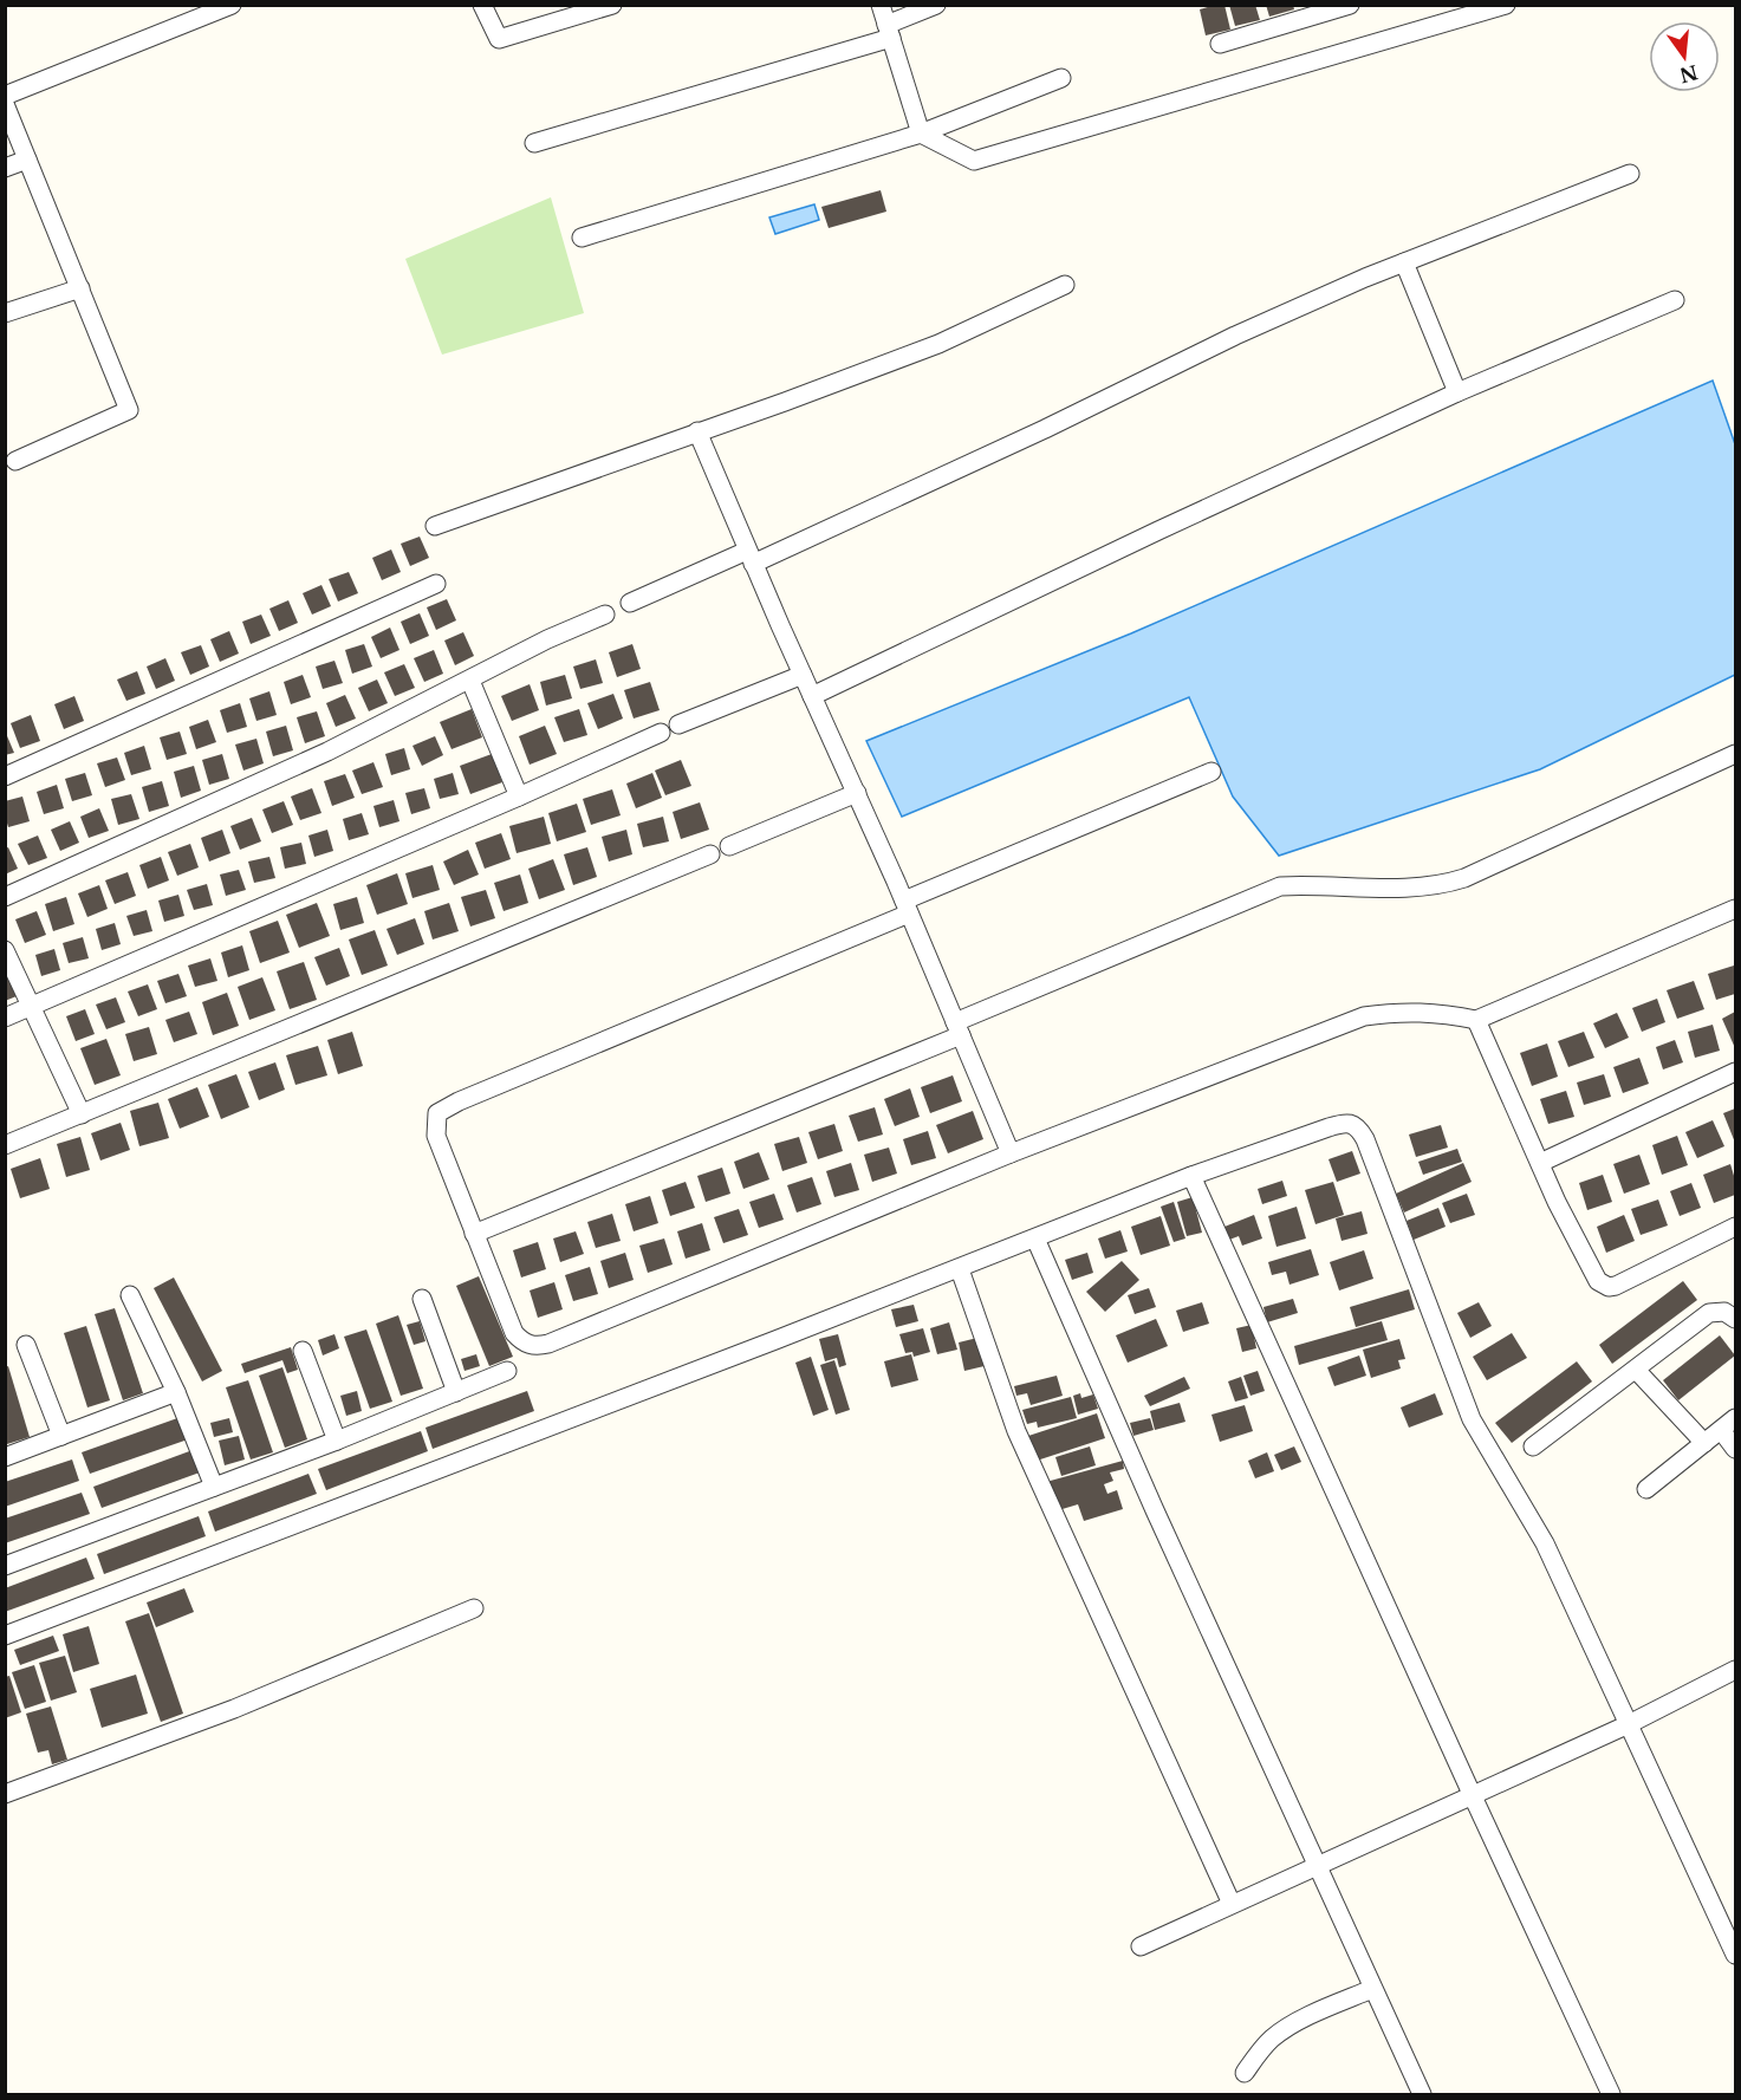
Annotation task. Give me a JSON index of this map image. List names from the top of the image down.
{
  "north": "bottom"
}
